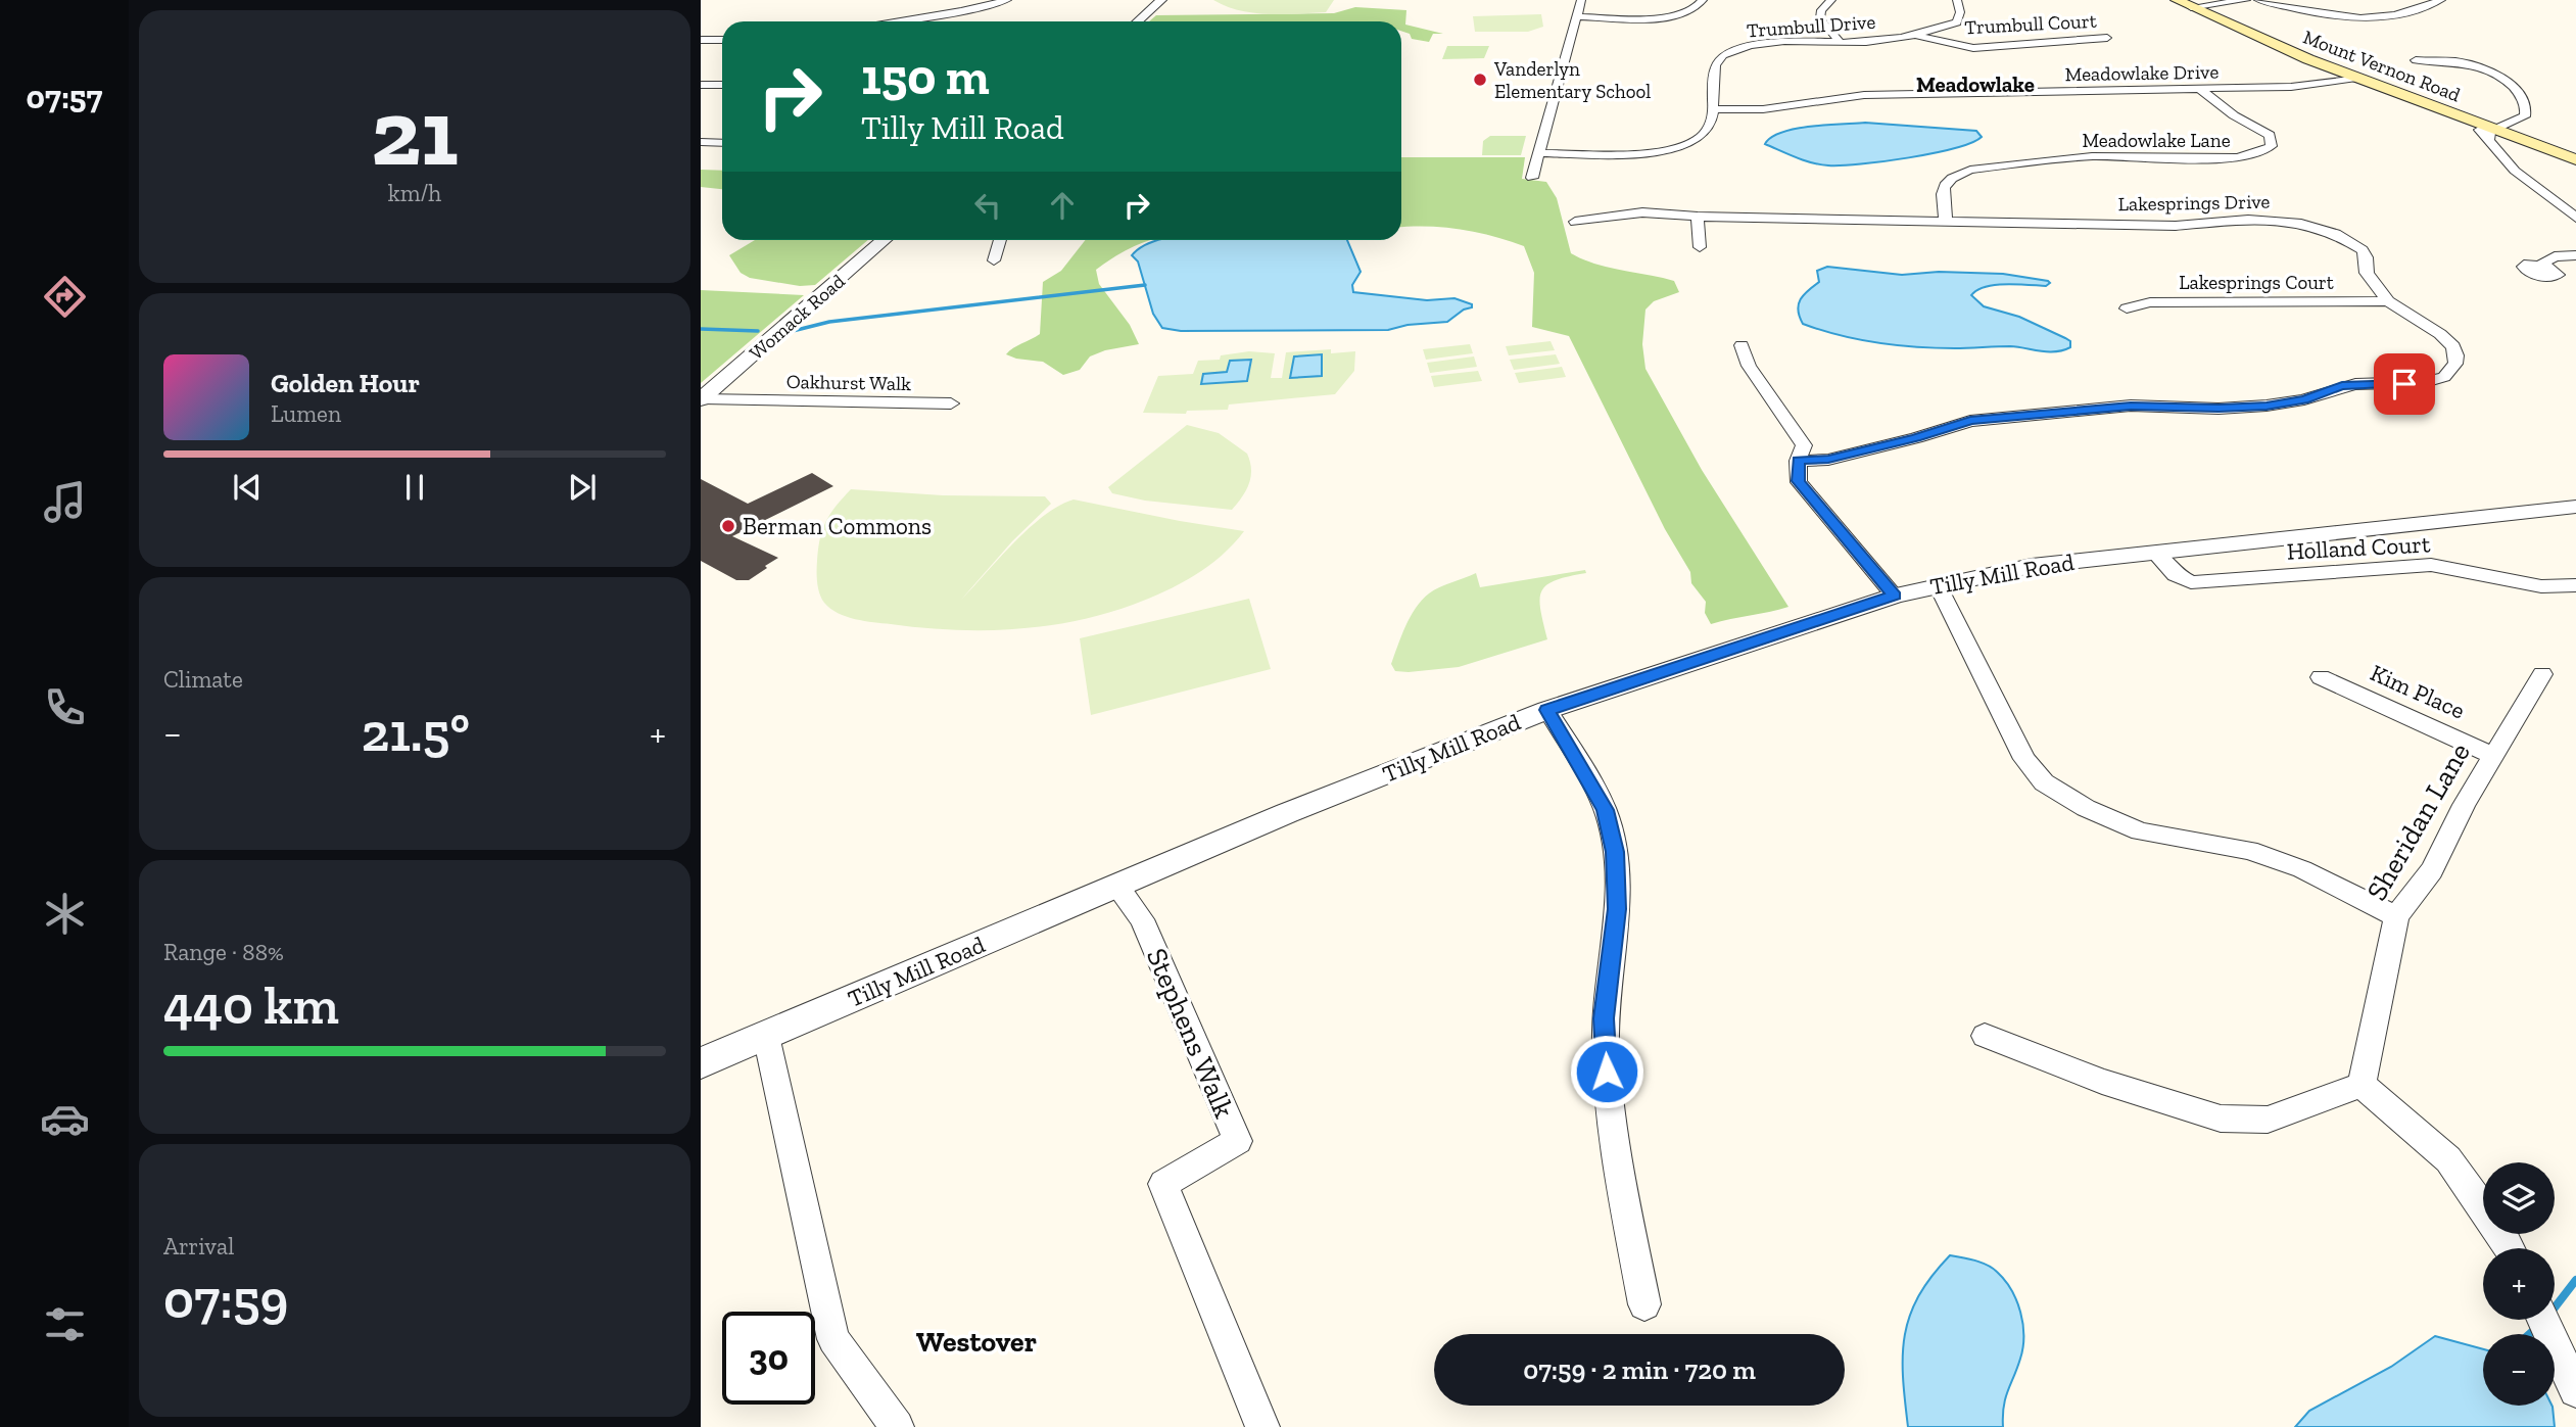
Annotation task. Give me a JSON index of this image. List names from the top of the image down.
{
  "streets": {
    "main road": ["Mount Vernon Road"],
    "street": [
      "Trumbull Court",
      "Trumbull Drive",
      "Meadowlake Drive",
      "Meadowlake Lane",
      "Lakesprings Drive",
      "Lakesprings Court",
      "Womack Road",
      "Oakhurst Walk",
      "Holland Court",
      "Tilly Mill Road",
      "Kim Place",
      "Sheridan Lane",
      "Stephens Walk"
    ]
  },
  "crossings": [
    ["Trumbull Court", "Trumbull Drive"],
    ["Trumbull Drive", "Meadowlake Drive"],
    ["Mount Vernon Road", "Meadowlake Drive"],
    ["Meadowlake Drive", "Meadowlake Lane"],
    ["Meadowlake Lane", "Lakesprings Drive"],
    ["Lakesprings Drive", "Lakesprings Court"],
    ["Womack Road", "Oakhurst Walk"],
    ["Holland Court", "Tilly Mill Road"],
    ["Tilly Mill Road", "Stephens Walk"],
    ["Kim Place", "Sheridan Lane"]
  ],
  "districts": ["Meadowlake", "Westover"],
  "places": ["Vanderlyn Elementary School", "Berman Commons"],
  "page": {
    "tabs": "07:57",
    "tile": [
      ["21", "km/h"],
      "Climate",
      ["Range · 88%", "440 km"],
      ["Arrival", "07:59"]
    ],
    "turn": ["150 m", "Tilly Mill Road"],
    "song": ["Golden Hour", "Lumen"],
    "heat": ["−", "21.5°", "+"],
    "map_buttons": ["+", "−"],
    "limit": "30",
    "trip": "07:59 · 2 min · 720 m"
  }
}
